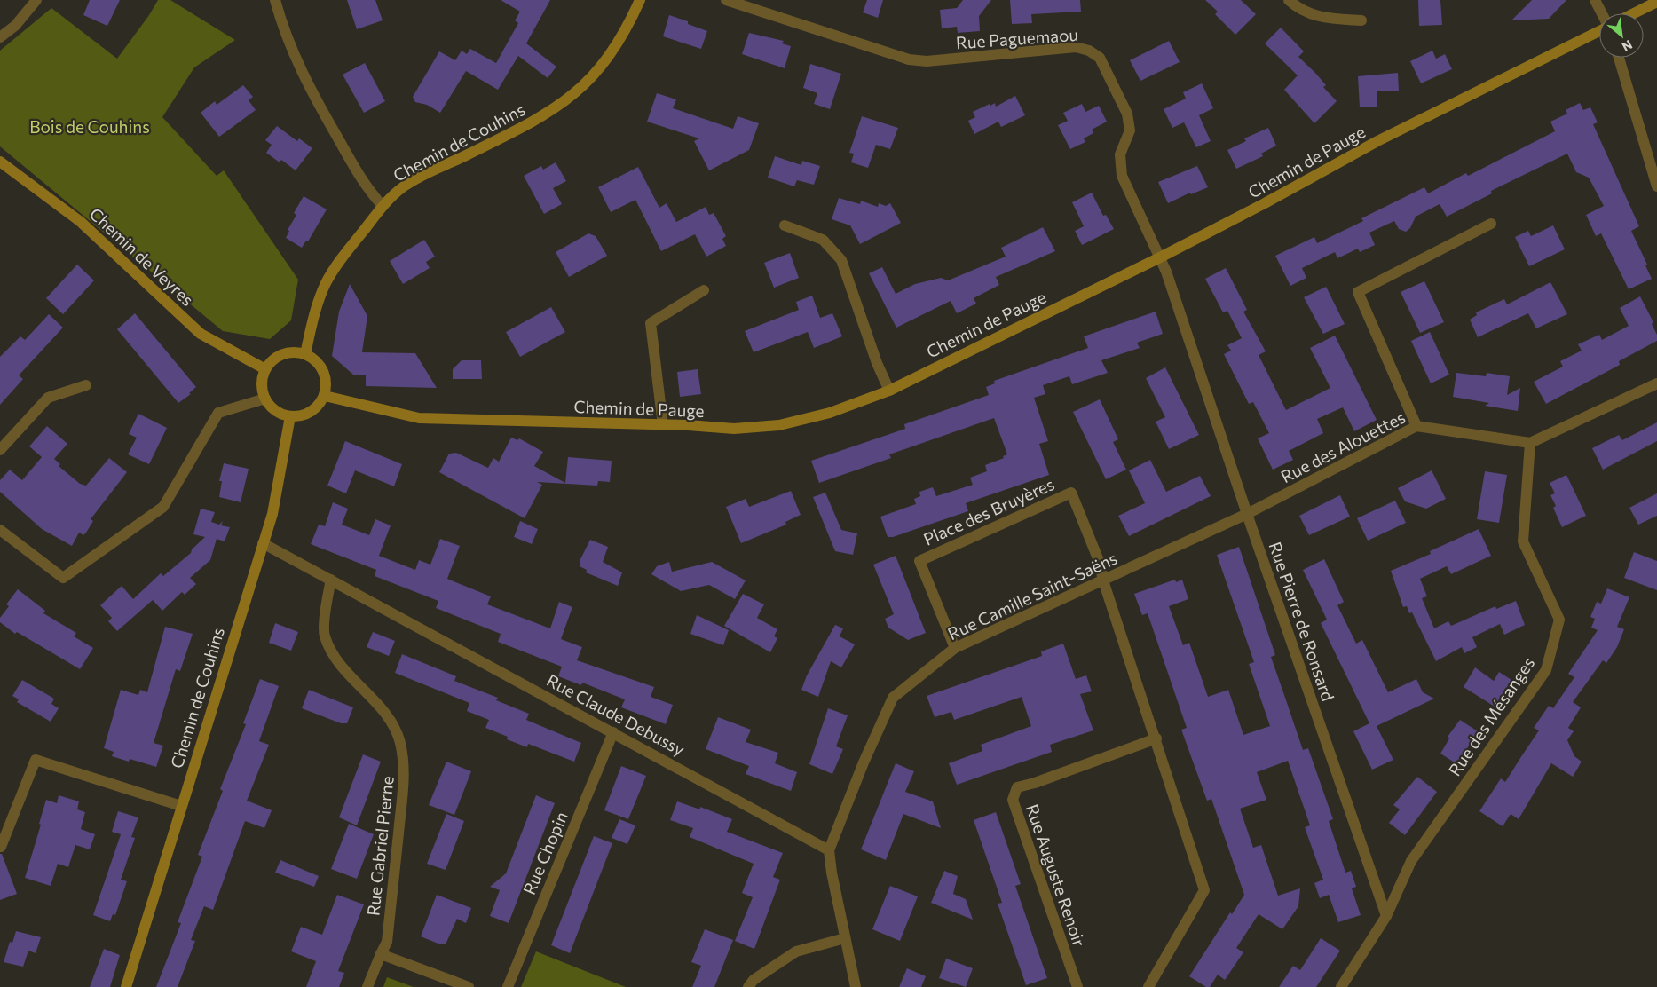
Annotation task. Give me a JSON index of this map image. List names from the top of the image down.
{
  "streets": {
    "street": [
      "Rue Paguemaou",
      "Chemin de Couhins",
      "Chemin de Pauge",
      "Chemin de Veyres",
      "Rue des Alouettes",
      "Place des Bruyères",
      "Rue Camille Saint-Saëns",
      "Rue Pierre de Ronsard",
      "Rue Claude Debussy",
      "Rue des Mésanges",
      "Rue Gabriel Pierne",
      "Rue Chopin",
      "Rue Auguste Renoir"
    ]
  },
  "crossings": [
    ["Rue Paguemaou", "Chemin de Pauge"],
    ["Rue Paguemaou", "Rue Pierre de Ronsard"],
    ["Chemin de Couhins", "Chemin de Pauge"],
    ["Chemin de Couhins", "Chemin de Veyres"],
    ["Chemin de Couhins", "Rue Claude Debussy"],
    ["Chemin de Pauge", "Chemin de Veyres"],
    ["Chemin de Pauge", "Rue Pierre de Ronsard"],
    ["Rue des Alouettes", "Rue Camille Saint-Saëns"],
    ["Rue des Alouettes", "Rue Pierre de Ronsard"],
    ["Rue des Alouettes", "Rue des Mésanges"],
    ["Place des Bruyères", "Rue Camille Saint-Saëns"],
    ["Rue Camille Saint-Saëns", "Rue Pierre de Ronsard"],
    ["Rue Camille Saint-Saëns", "Rue Claude Debussy"],
    ["Rue Pierre de Ronsard", "Rue des Mésanges"],
    ["Rue Claude Debussy", "Rue Gabriel Pierne"],
    ["Rue Claude Debussy", "Rue Chopin"]
  ],
  "parks": ["Bois de Couhins"],
  "north": "bottom right"
}
